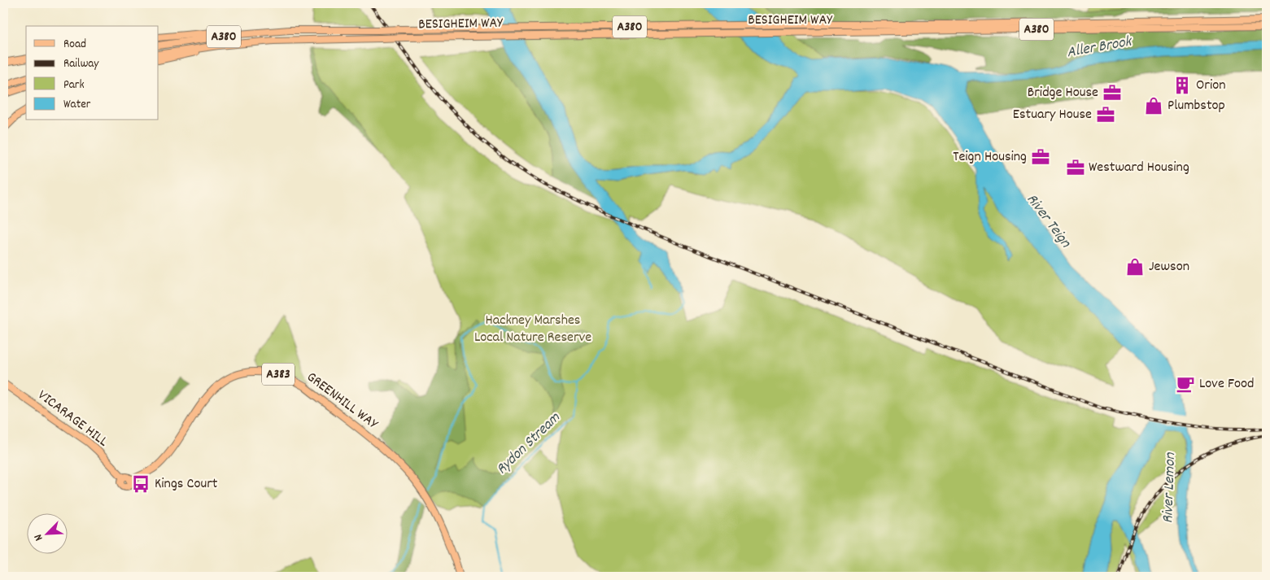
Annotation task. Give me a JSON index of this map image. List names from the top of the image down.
{
  "streets": {
    "main road": [
      "BESIGHEIM WAY",
      "A380",
      "A383",
      "GREENHILL WAY",
      "VICARAGE HILL"
    ]
  },
  "crossings": [
    ["BESIGHEIM WAY", "A380"],
    ["GREENHILL WAY", "VICARAGE HILL"]
  ],
  "water": [
    "Aller Brook",
    "River Teign",
    "Rydon Stream",
    "River Lemon"
  ],
  "parks": ["Hackney Marshes Local Nature Reserve"],
  "places": {
    "building": ["Orion"],
    "office": [
      "Bridge House",
      "Estuary House",
      "Teign Housing",
      "Westward Housing"
    ],
    "shop": ["Plumbstop", "Jewson"],
    "cafe": ["Love Food"],
    "bus stop": ["Kings Court"]
  },
  "legend": [
    "Road",
    "Railway",
    "Park",
    "Water"
  ],
  "north": "bottom left"
}
